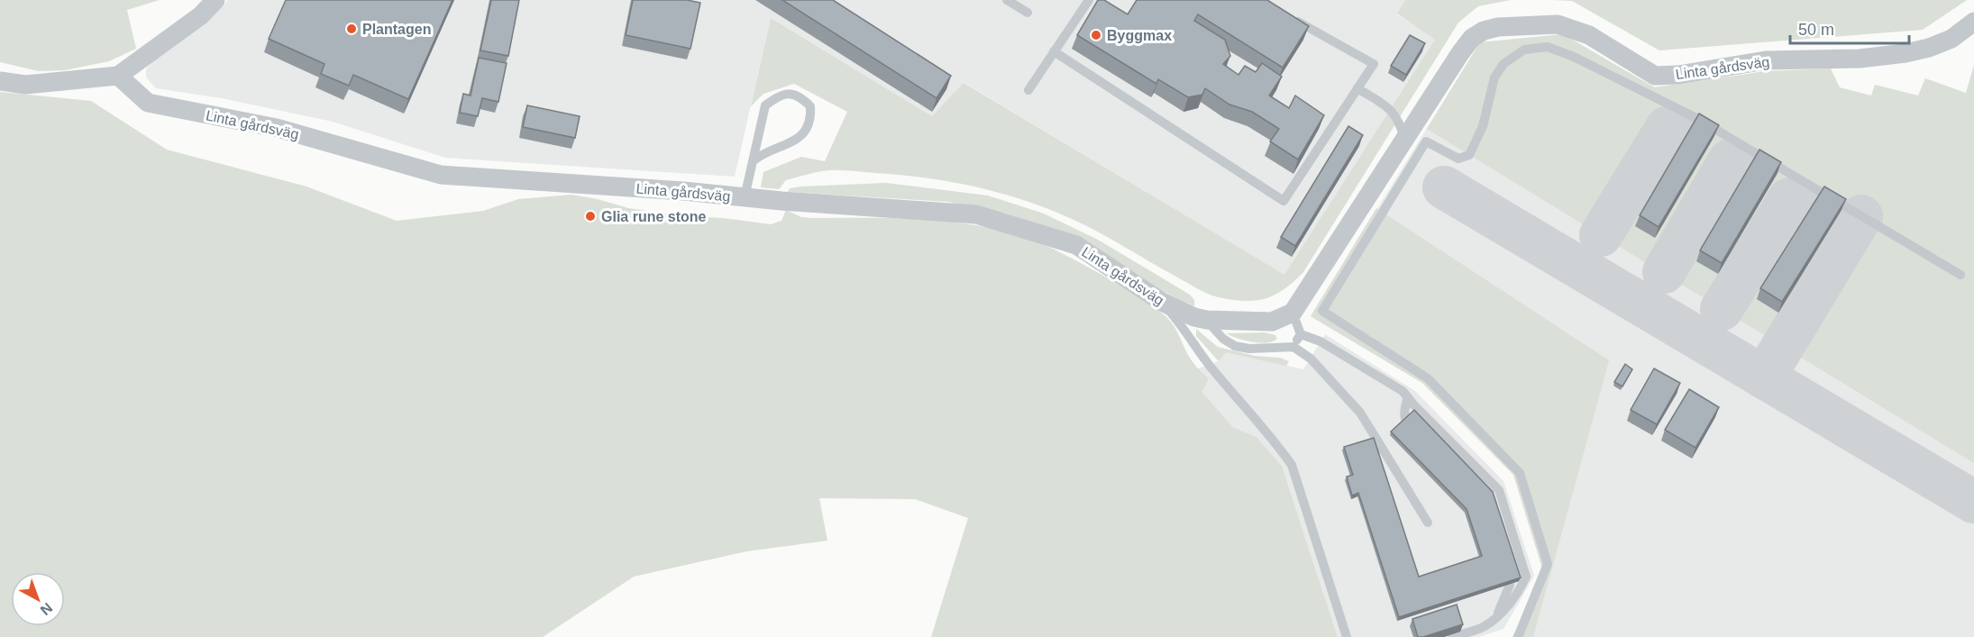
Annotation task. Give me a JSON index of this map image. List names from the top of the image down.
{
  "streets": {
    "street": ["Linta gårdsväg"]
  },
  "places": ["Plantagen", "Byggmax", "Glia rune stone"],
  "scale_bar": "50 m",
  "north": "bottom right"
}
